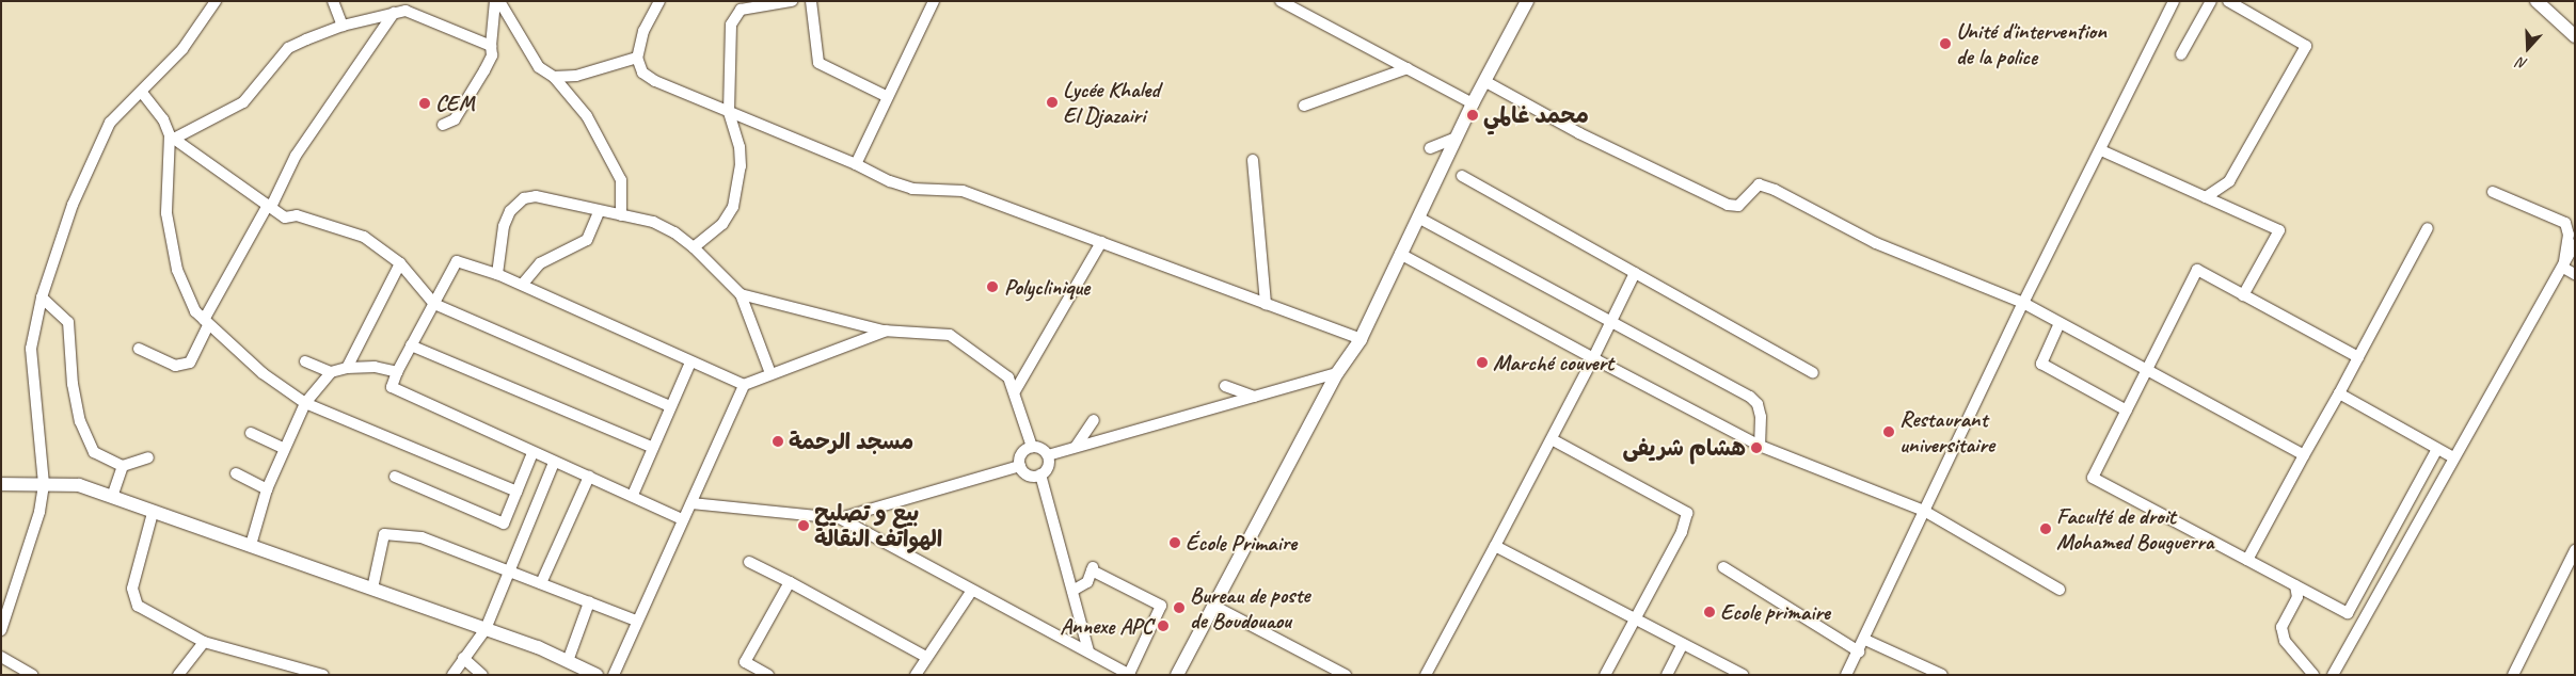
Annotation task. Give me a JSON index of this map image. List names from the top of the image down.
{
  "places": [
    "Unité d'intervention de la police",
    "Lycée Khaled El Djazairi",
    "CEM",
    "محمد غالمي",
    "Polyclinique",
    "Marché couvert",
    "Restaurant universitaire",
    "مسجد الرحمة",
    "هشام شريفى",
    "بيع و تصليح الهواتف النقالة",
    "Faculté de droit Mohamed Bouguerra",
    "École Primaire",
    "Bureau de poste de Boudouaou",
    "Ecole primaire",
    "Annexe APC"
  ],
  "north": "bottom"
}
